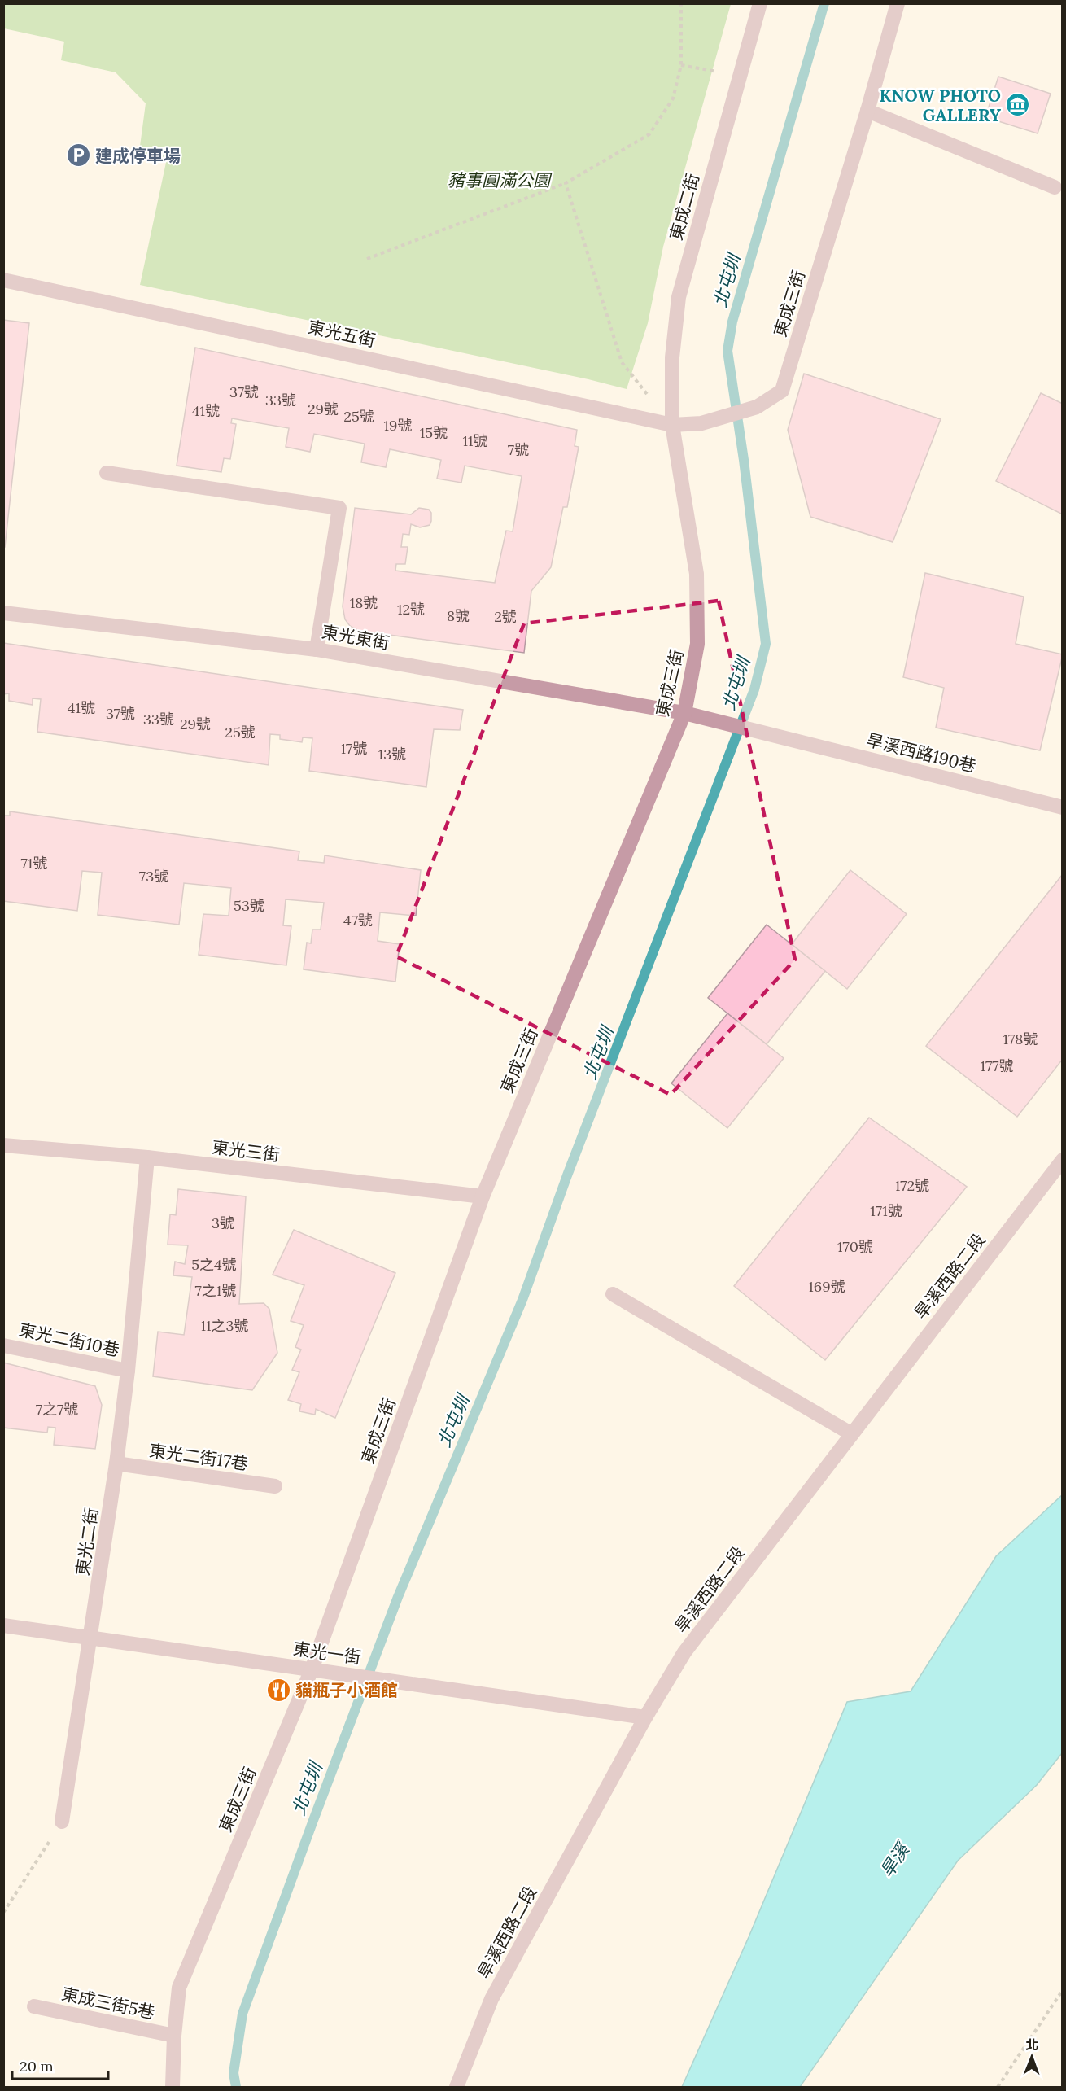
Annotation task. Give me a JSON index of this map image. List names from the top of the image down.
{
  "streets": {
    "street": [
      "東成二街",
      "東成三街",
      "東光五街",
      "東光東街",
      "旱溪西路190巷",
      "東光三街",
      "旱溪西路二段",
      "東光二街10巷",
      "東光二街17巷",
      "東光二街",
      "東光一街",
      "東成三街5巷"
    ]
  },
  "crossings": [
    ["東成二街", "東成三街"],
    ["東成二街", "東光五街"],
    ["東成三街", "東光五街"],
    ["東成三街", "東光東街"],
    ["東成三街", "東光三街"],
    ["東成三街", "東光一街"],
    ["東成三街", "東成三街5巷"],
    ["東光東街", "旱溪西路190巷"],
    ["東光三街", "東光二街"],
    ["旱溪西路二段", "東光一街"],
    ["東光二街10巷", "東光二街"],
    ["東光二街17巷", "東光二街"],
    ["東光二街", "東光一街"]
  ],
  "water": ["北屯圳", "旱溪"],
  "parks": ["豬事圓滿公園"],
  "places": {
    "museum": ["KNOW PHOTO GALLERY"],
    "parking": ["建成停車場"],
    "restaurant": ["貓瓶子小酒館"]
  },
  "house_numbers": [
    "37號",
    "33號",
    "29號",
    "41號",
    "25號",
    "19號",
    "15號",
    "11號",
    "7號",
    "18號",
    "12號",
    "8號",
    "2號",
    "41號",
    "37號",
    "33號",
    "29號",
    "25號",
    "17號",
    "13號",
    "71號",
    "73號",
    "53號",
    "47號",
    "178號",
    "177號",
    "172號",
    "171號",
    "3號",
    "170號",
    "5之4號",
    "169號",
    "7之1號",
    "11之3號",
    "7之7號"
  ],
  "scale_bar": "20 m",
  "north": "top"
}
